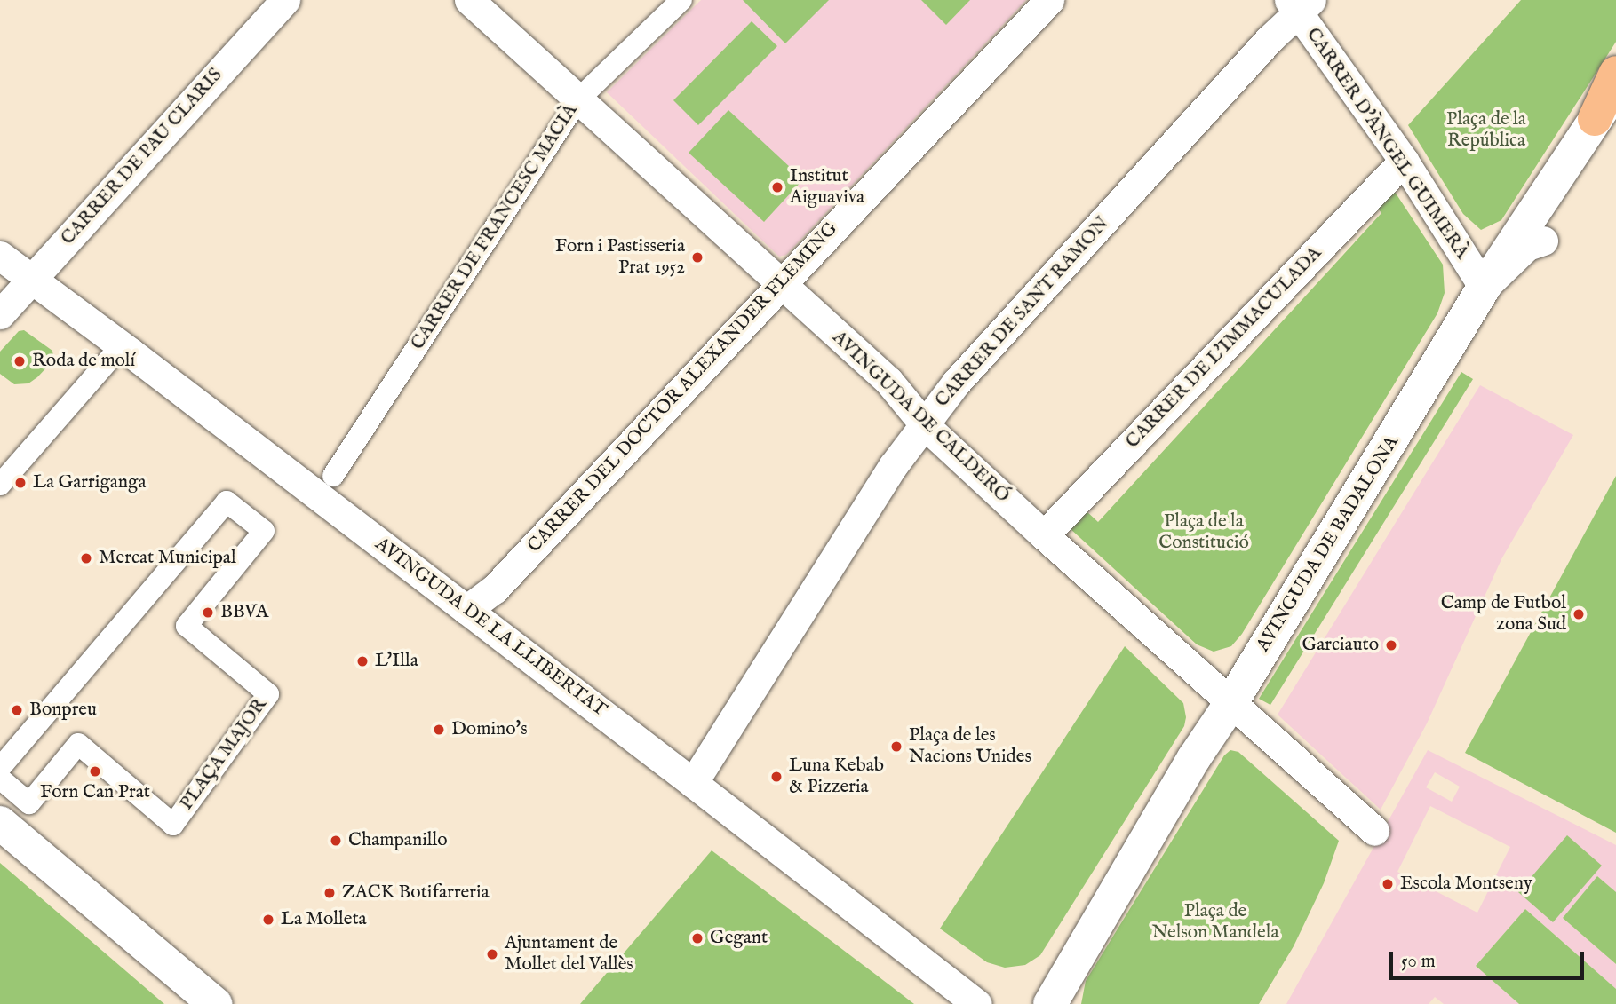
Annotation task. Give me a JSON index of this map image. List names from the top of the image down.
{
  "streets": {
    "street": [
      "CARRER D'ÀNGEL GUIMERÀ",
      "CARRER DE PAU CLARIS",
      "CARRER DE FRANCESC MACIÀ",
      "CARRER DE SANT RAMON",
      "CARRER DE L'IMMACULADA",
      "CARRER DEL DOCTOR ALEXANDER FLEMING",
      "AVINGUDA DE CALDERÓ",
      "AVINGUDA DE BADALONA",
      "AVINGUDA DE LA LLIBERTAT",
      "PLAÇA MAJOR"
    ]
  },
  "crossings": [
    ["CARRER D'ÀNGEL GUIMERÀ", "CARRER DE SANT RAMON"],
    ["CARRER D'ÀNGEL GUIMERÀ", "CARRER DE L'IMMACULADA"],
    ["CARRER D'ÀNGEL GUIMERÀ", "AVINGUDA DE BADALONA"],
    ["CARRER DE PAU CLARIS", "AVINGUDA DE LA LLIBERTAT"],
    ["CARRER DE FRANCESC MACIÀ", "AVINGUDA DE CALDERÓ"],
    ["CARRER DE SANT RAMON", "AVINGUDA DE CALDERÓ"],
    ["CARRER DE SANT RAMON", "AVINGUDA DE LA LLIBERTAT"],
    ["CARRER DE L'IMMACULADA", "AVINGUDA DE CALDERÓ"],
    ["CARRER DEL DOCTOR ALEXANDER FLEMING", "AVINGUDA DE CALDERÓ"],
    ["CARRER DEL DOCTOR ALEXANDER FLEMING", "AVINGUDA DE LA LLIBERTAT"],
    ["AVINGUDA DE CALDERÓ", "AVINGUDA DE BADALONA"]
  ],
  "parks": ["Plaça de la República", "Plaça de la Constitució", "Plaça de Nelson Mandela"],
  "places": [
    "Institut Aiguaviva",
    "Forn i Pastisseria Prat 1952",
    "Roda de molí",
    "La Garriganga",
    "Mercat Municipal",
    "BBVA",
    "Camp de Futbol zona Sud",
    "Garciauto",
    "L'Illa",
    "Bonpreu",
    "Domino's",
    "Plaça de les Nacions Unides",
    "Forn Can Prat",
    "Luna Kebab & Pizzeria",
    "Champanillo",
    "Escola Montseny",
    "ZACK Botifarreria",
    "La Molleta",
    "Gegant",
    "Ajuntament de Mollet del Vallès"
  ],
  "scale_bar": "50 m"
}
